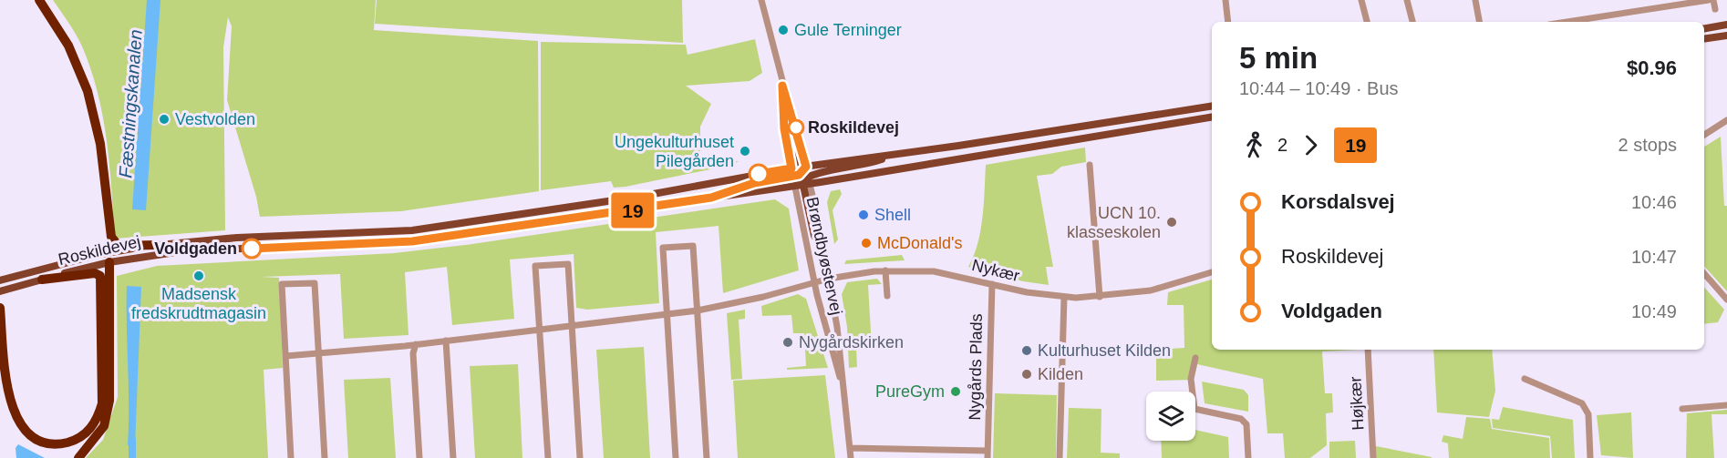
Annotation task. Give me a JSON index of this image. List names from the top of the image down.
{
  "streets": {
    "main road": ["Roskildevej"],
    "street": [
      "Brøndbyøstervej",
      "Nykær",
      "Nygårds Plads",
      "Højkær"
    ]
  },
  "crossings": [
    ["Roskildevej", "Brøndbyøstervej"],
    ["Brøndbyøstervej", "Nykær"],
    ["Brøndbyøstervej", "Nygårds Plads"],
    ["Nykær", "Nygårds Plads"]
  ],
  "water": ["Fæstningskanalen"],
  "places": [
    "Gule Terninger",
    "Vestvolden",
    "Roskildevej",
    "Ungekulturhuset Pilegården",
    "Shell",
    "UCN 10. klasseskolen",
    "McDonald's",
    "Voldgaden",
    "Madsensk fredskrudtmagasin",
    "Nygårdskirken",
    "Kulturhuset Kilden",
    "Kilden",
    "PureGym"
  ],
  "lines": ["bus line 19"],
  "page": {
    "on_map": "19",
    "heading": ["5 min", "10:44 – 10:49 · Bus", "$0.96"],
    "legs": ["2", "19", "2 stops"],
    "list": [
      {
        "name": "Korsdalsvej",
        "value": "10:46"
      },
      {
        "name": "Roskildevej",
        "value": "10:47"
      },
      {
        "name": "Voldgaden",
        "value": "10:49"
      }
    ]
  }
}
